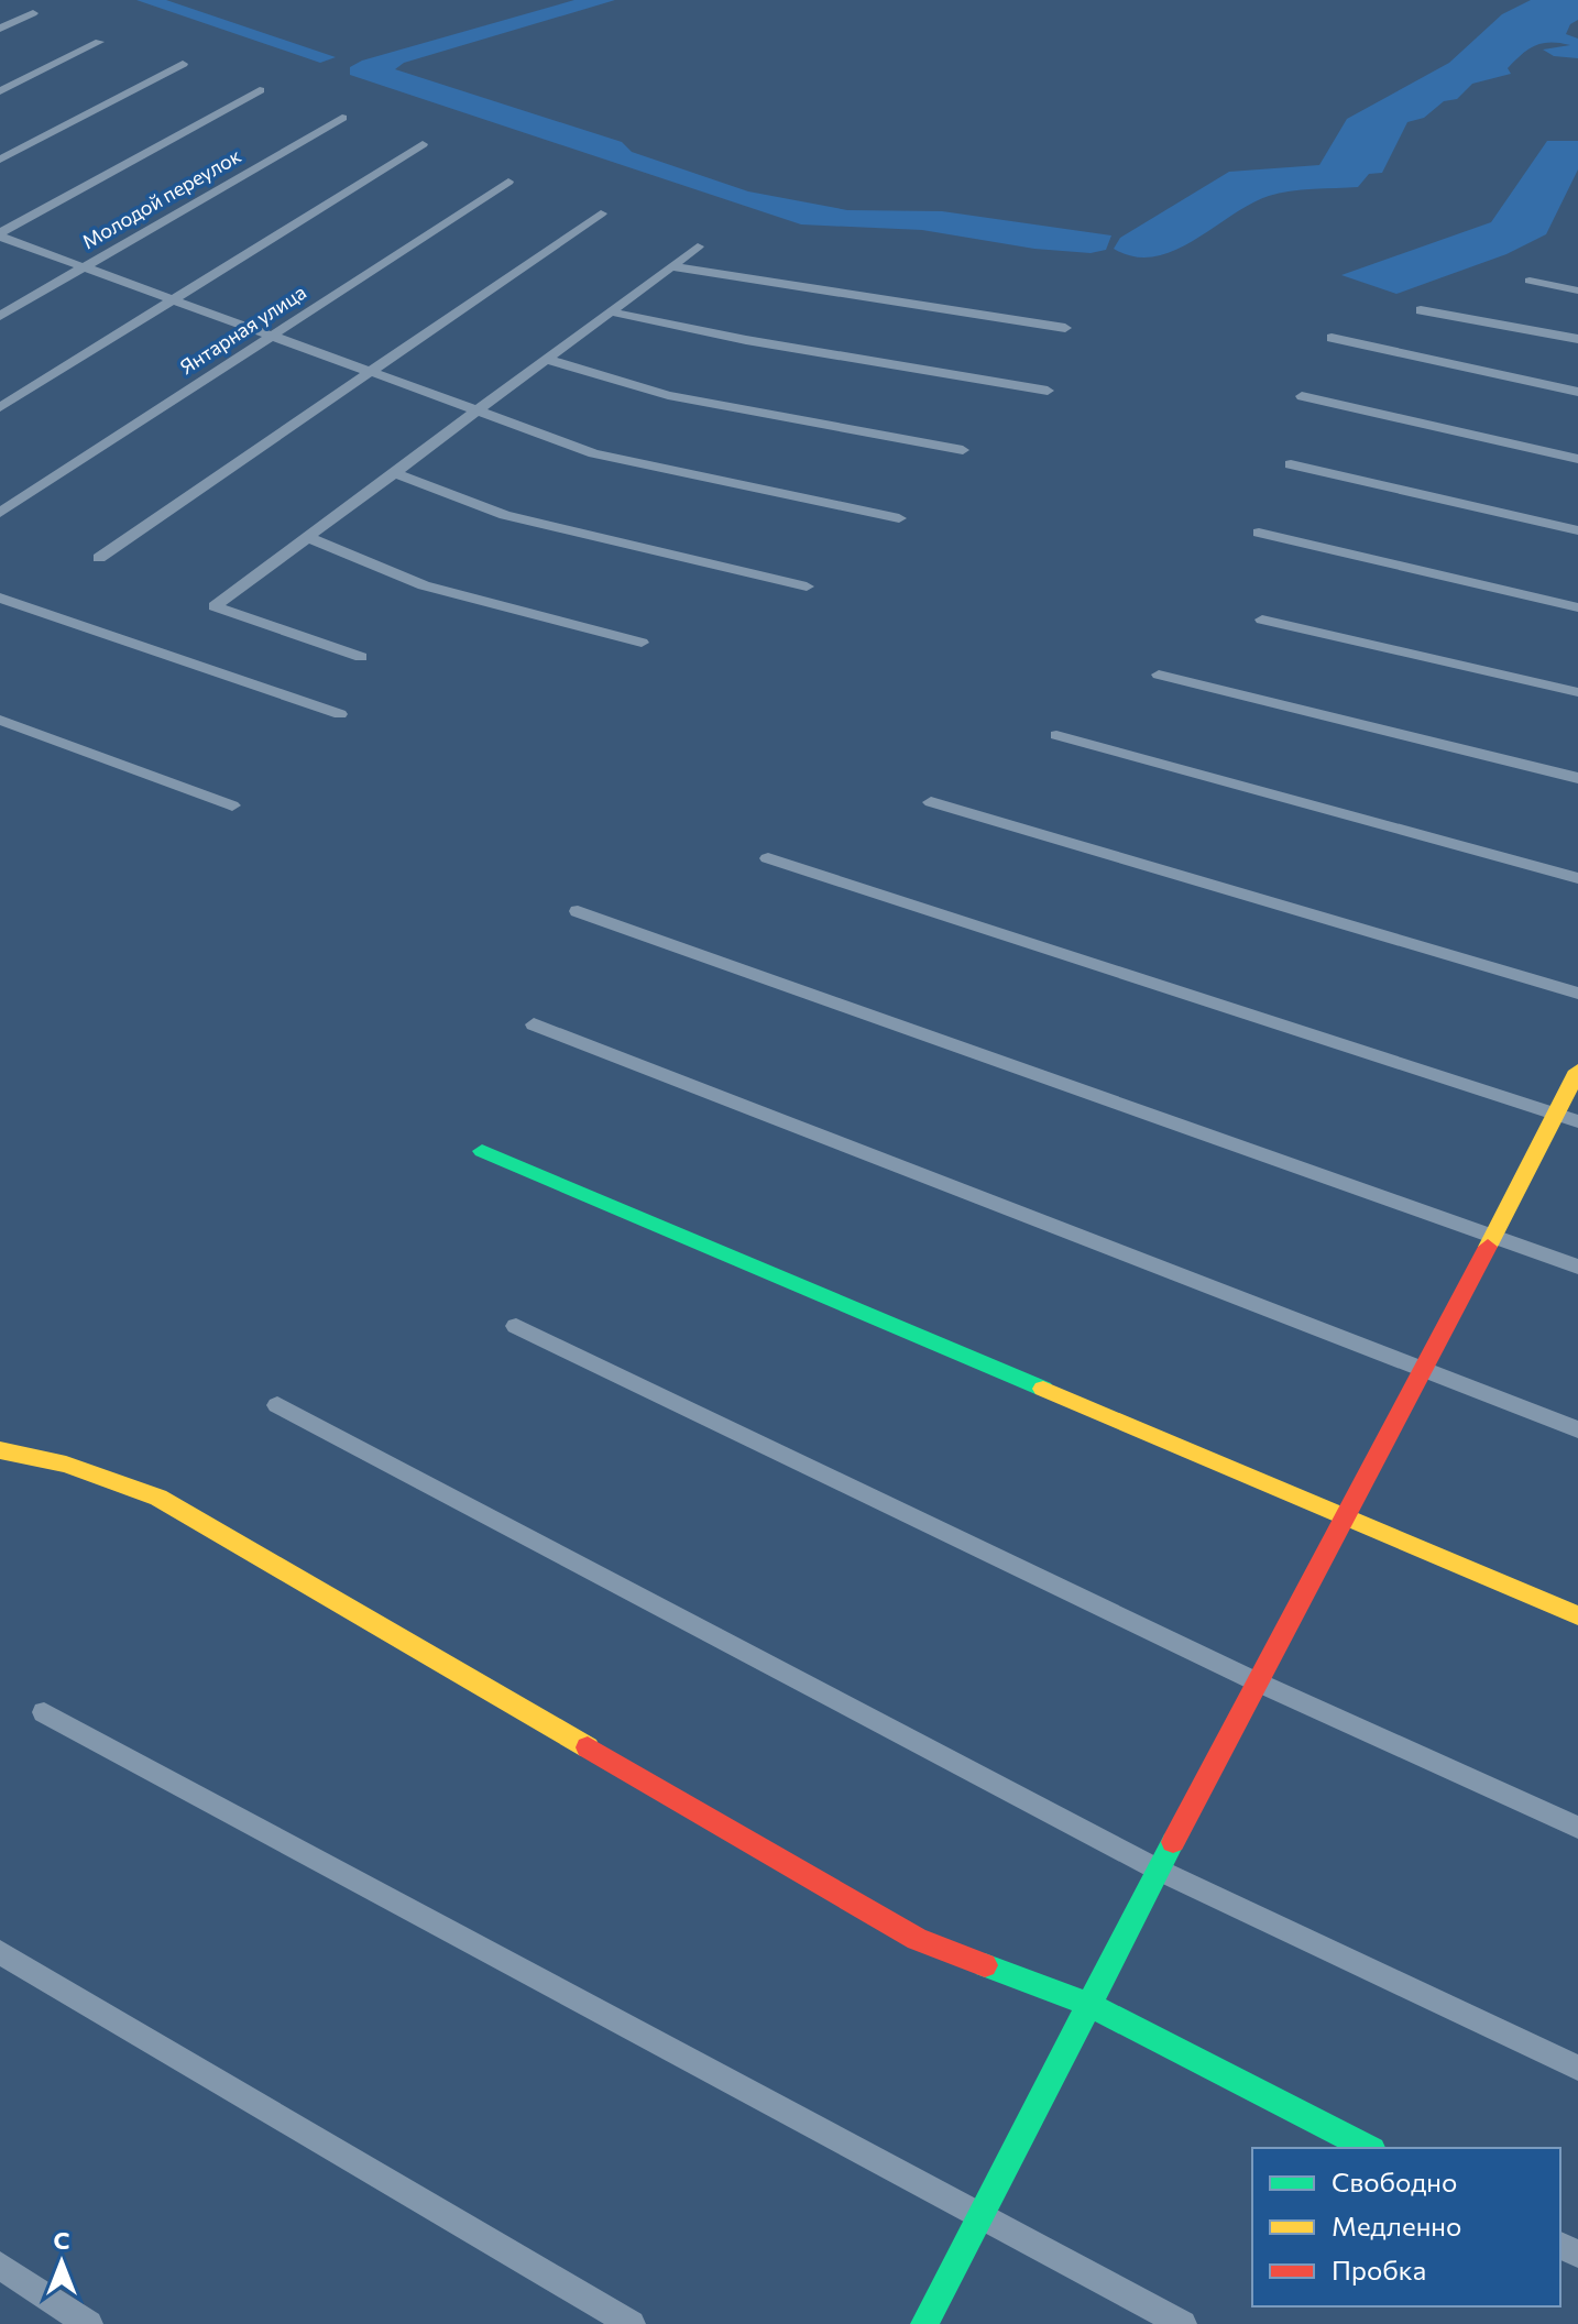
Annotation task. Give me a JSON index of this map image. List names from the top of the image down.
{
  "streets": {
    "street": ["Молодой переулок", "Янтарная улица"]
  },
  "legend": ["Свободно", "Медленно", "Пробка"],
  "north": "top"
}
